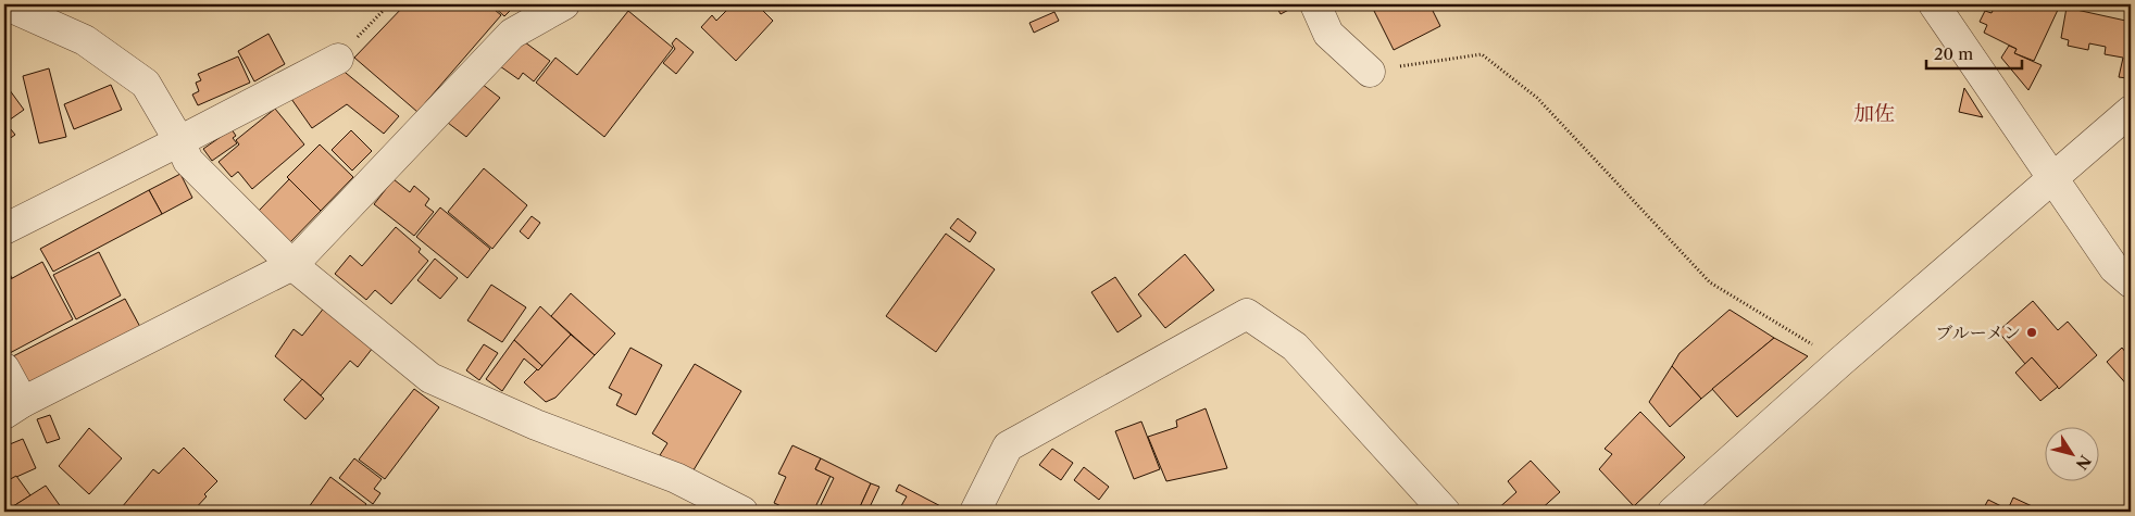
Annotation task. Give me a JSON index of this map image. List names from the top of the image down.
{
  "districts": ["加佐"],
  "places": ["ブルーメン"],
  "scale_bar": "20 m",
  "north": "bottom right"
}
